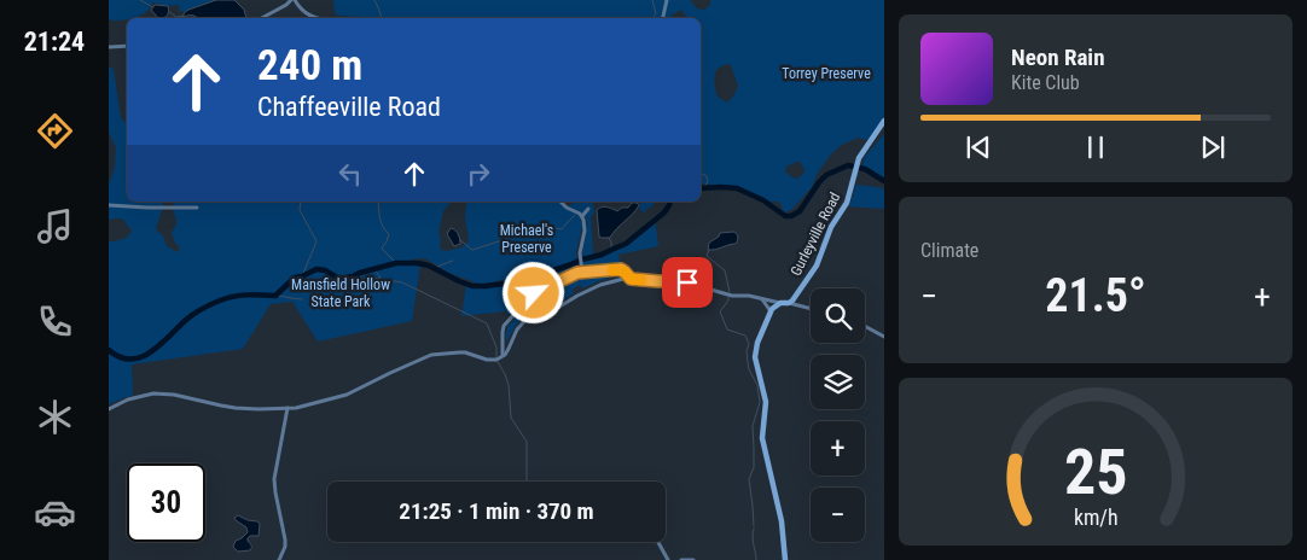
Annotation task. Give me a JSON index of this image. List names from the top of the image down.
{
  "streets": {
    "street": ["Gurleyville Road"]
  },
  "parks": ["Torrey Preserve", "Michael's Preserve", "Mansfield Hollow State Park"],
  "page": {
    "tabs": "21:24",
    "turn": ["240 m", "Chaffeeville Road"],
    "song": ["Neon Rain", "Kite Club"],
    "tile": "Climate",
    "heat": ["−", "21.5°", "+"],
    "map_buttons": ["+", "−"],
    "limit": "30",
    "trip": "21:25 · 1 min · 370 m",
    "gauge": ["25", "km/h"]
  }
}
